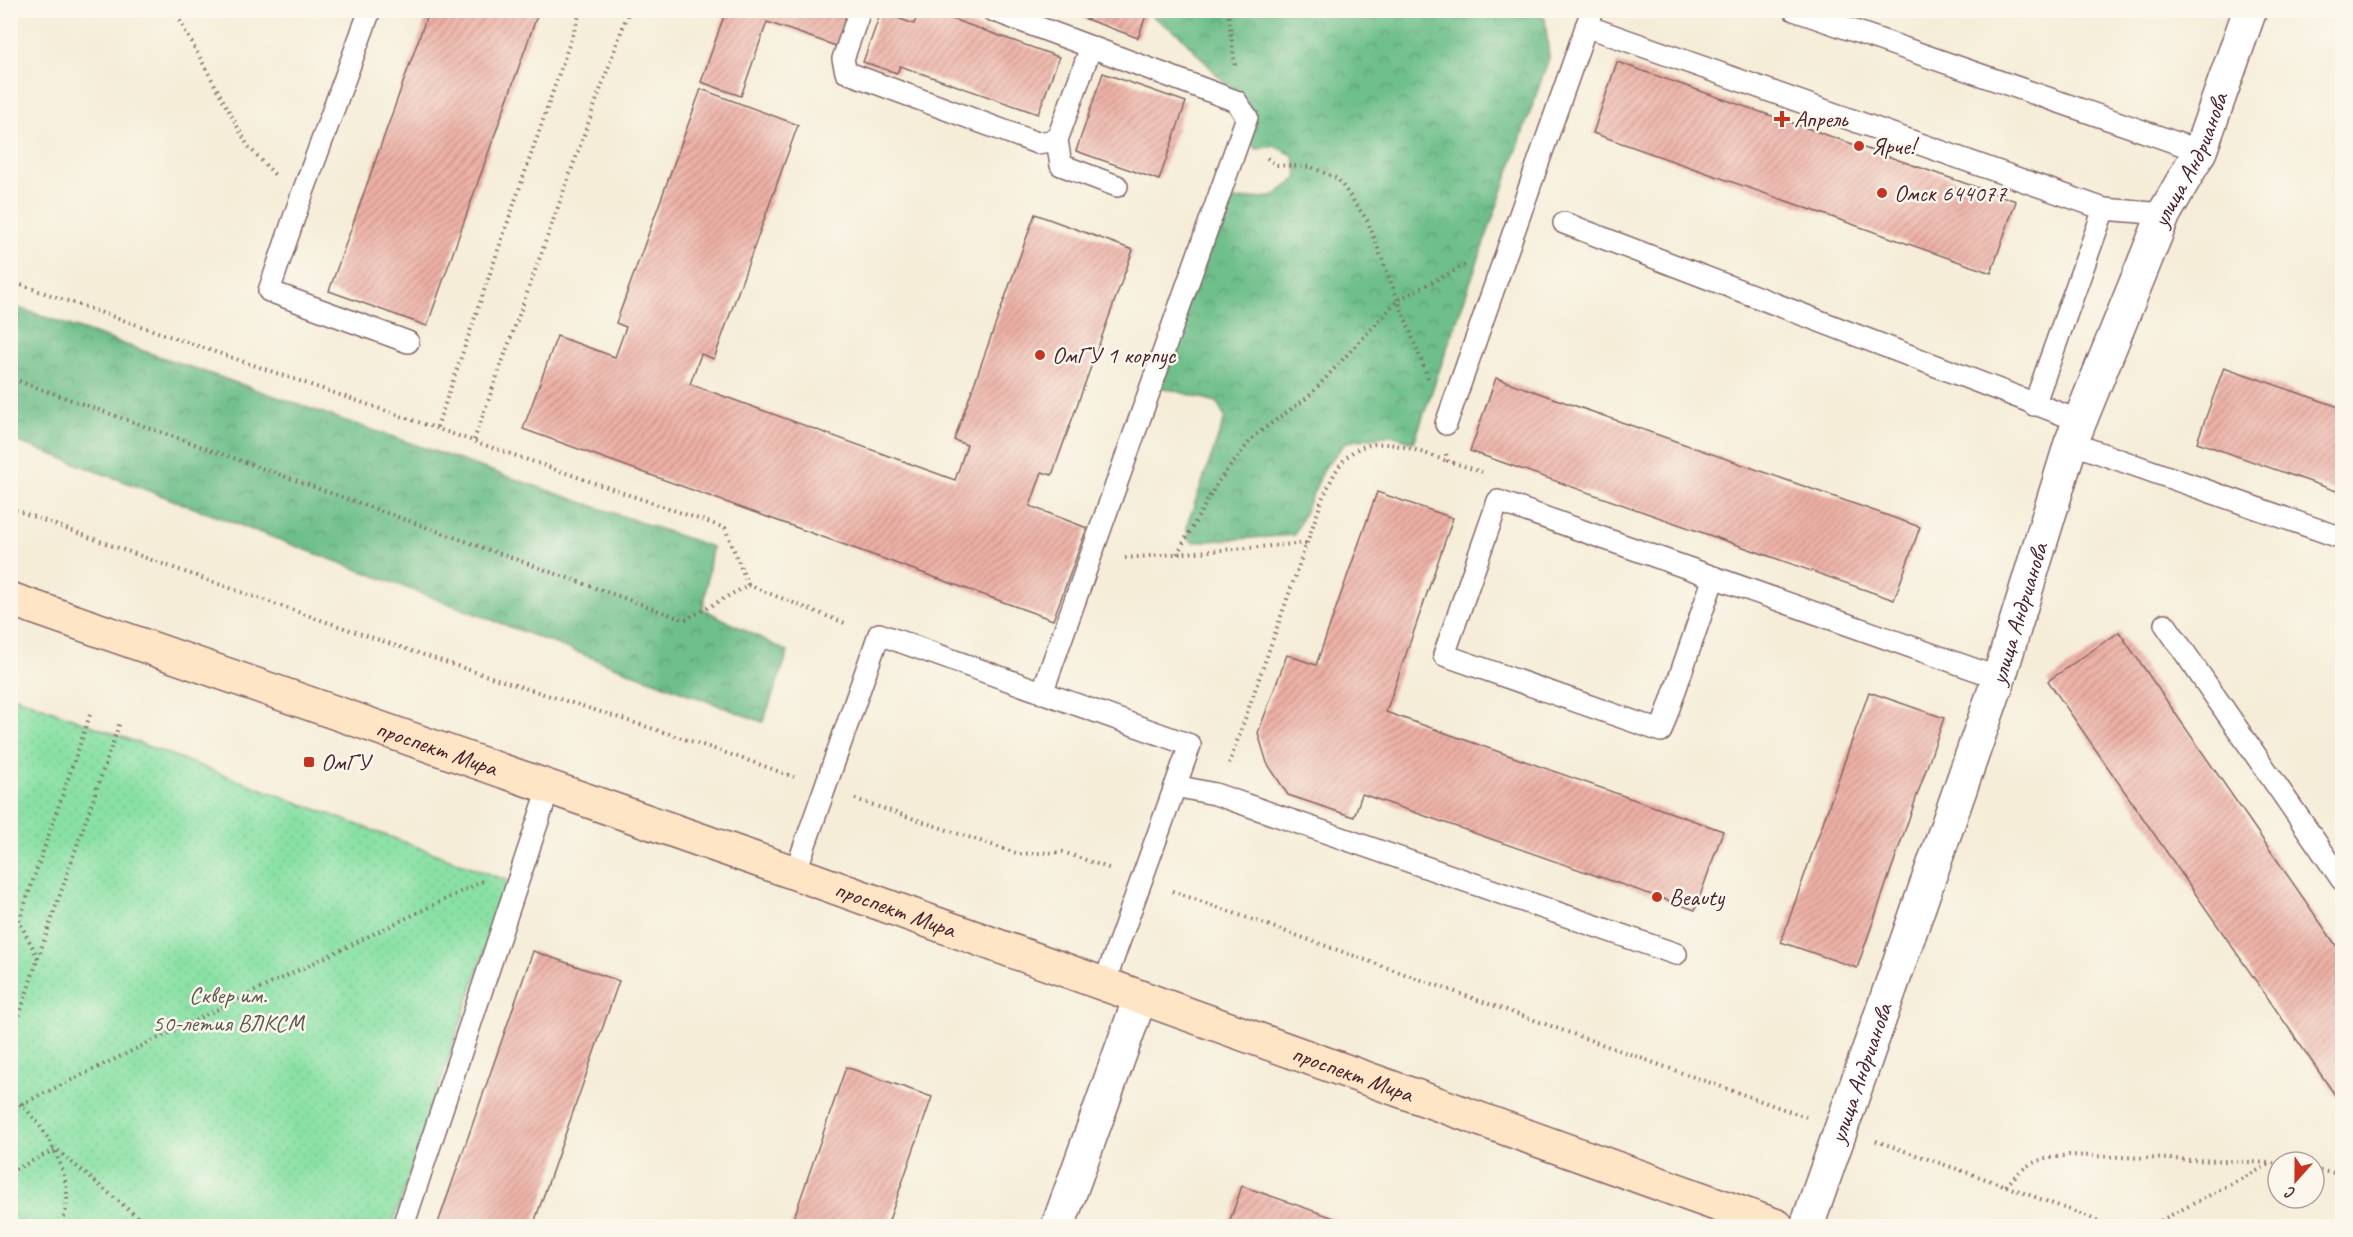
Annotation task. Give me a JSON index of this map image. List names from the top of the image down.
{
  "streets": {
    "main road": ["проспект Мира"],
    "street": ["улица Андрианова"]
  },
  "parks": ["Сквер им. 50-летия ВЛКСМ"],
  "places": {
    "health": ["Апрель"],
    "other": [
      "Ярче!",
      "Омск 644077",
      "ОмГУ 1 корпус",
      "Beauty"
    ],
    "transit": ["ОмГУ"]
  },
  "north": "bottom"
}
